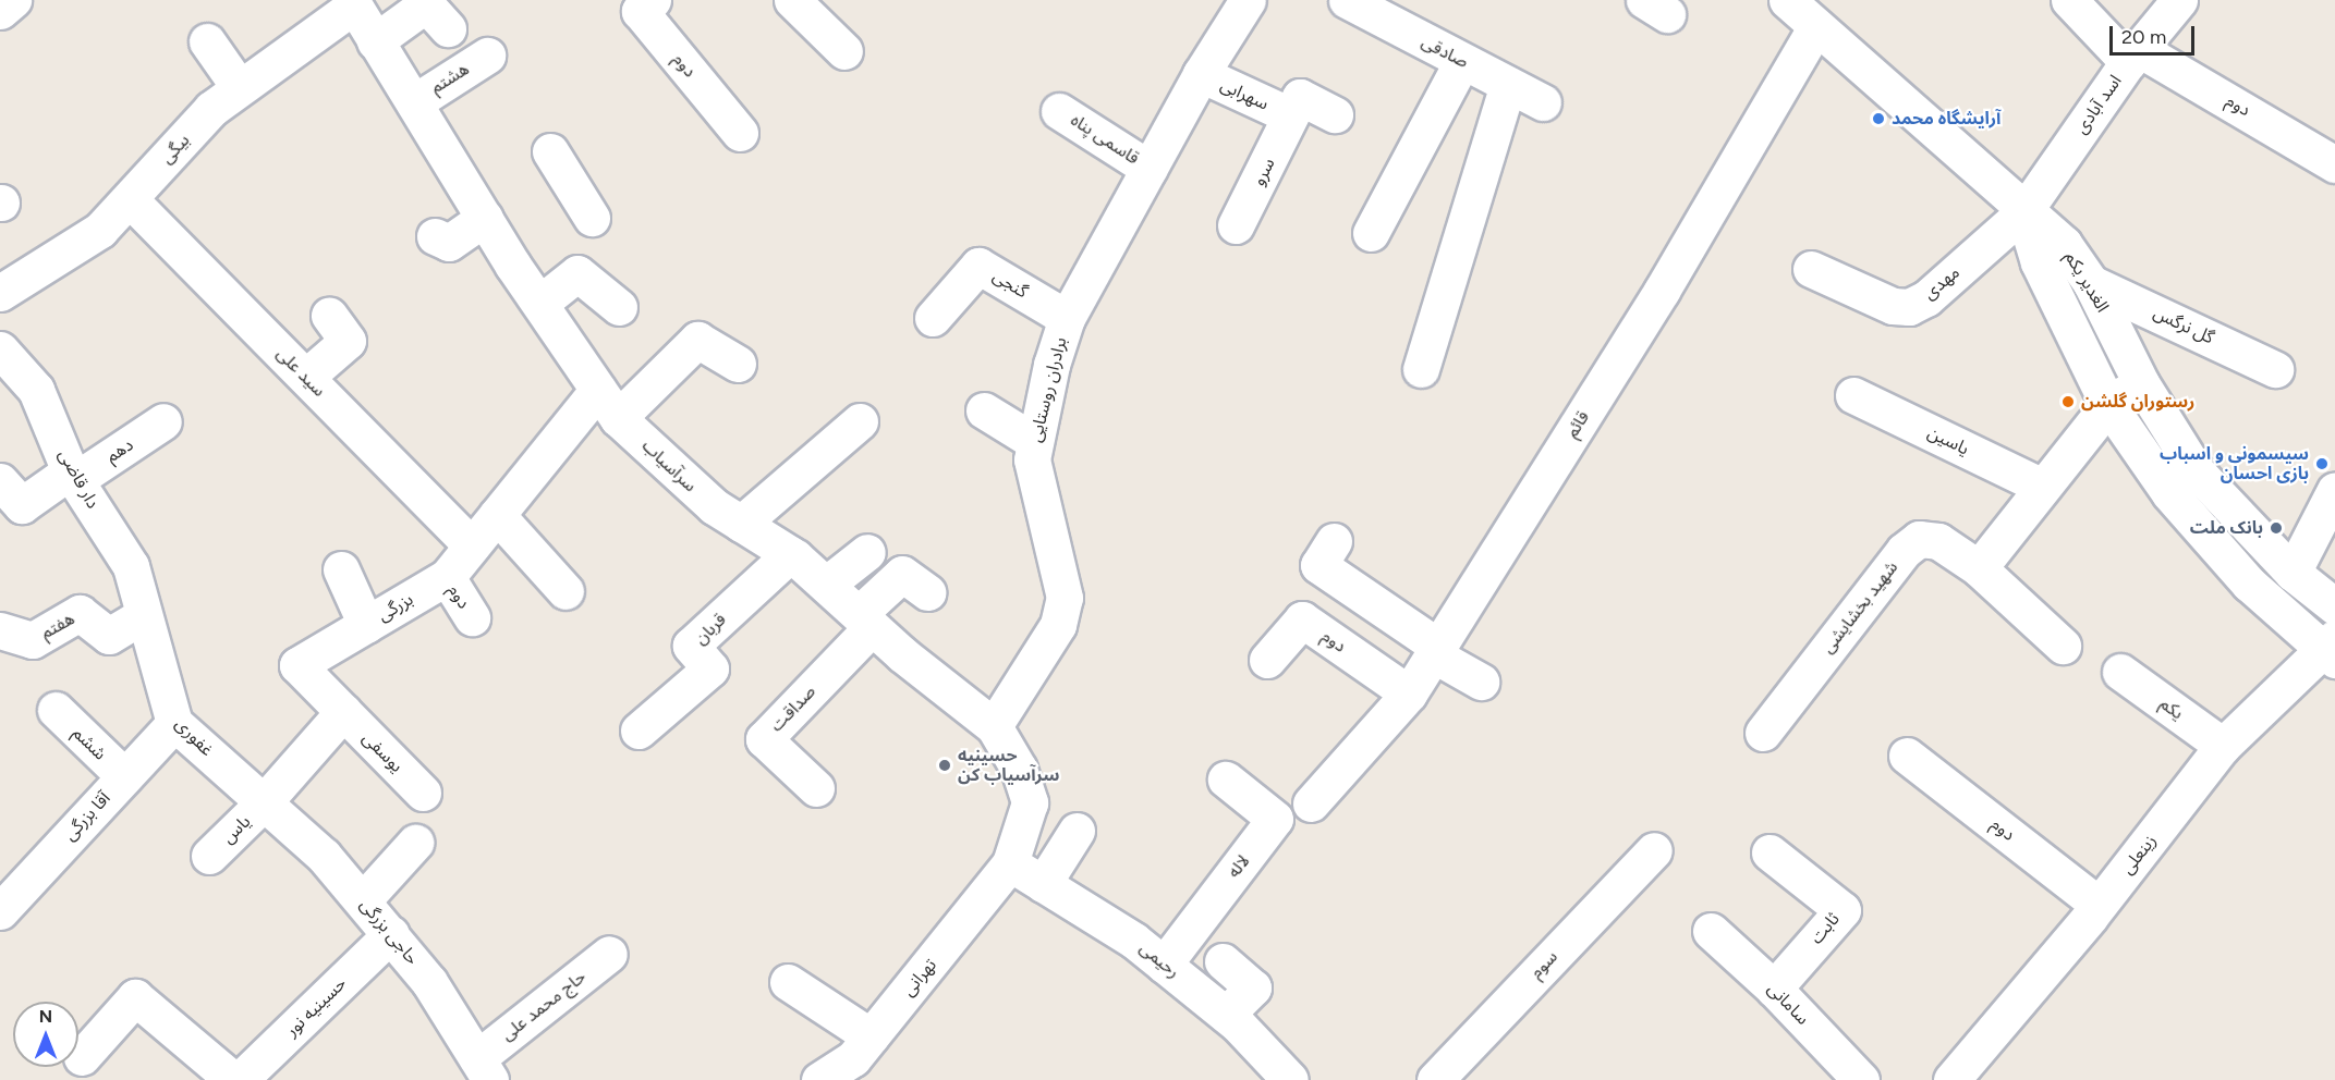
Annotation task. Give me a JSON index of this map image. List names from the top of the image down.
{
  "streets": {
    "street": [
      "صادقی",
      "دوم",
      "هشتم",
      "سهرابی",
      "اسد آبادی",
      "قاسمی پناه",
      "بیگی",
      "سرو",
      "الغدیر یکم",
      "مهدی",
      "گنجی",
      "گل نرگس",
      "سید علی",
      "برادران روستایی",
      "قائم",
      "یاسین",
      "دهم",
      "سرآسیاب",
      "دار قاضی",
      "بزرگی",
      "شهید بخشایشی",
      "هفتم",
      "قربان",
      "صداقت",
      "یکم",
      "غفوری",
      "ششم",
      "یوسفی",
      "آقا بزرگی",
      "یاس",
      "زینعلی",
      "لاله",
      "ثابت",
      "حاجی بزرگی",
      "رحیمی",
      "سوم",
      "تهرانی",
      "سامانی",
      "حاج محمد علی",
      "حسینیه نور"
    ]
  },
  "crossings": [
    ["دوم", "اسد آبادی"],
    ["دوم", "قائم"],
    ["دوم", "بزرگی"],
    ["دوم", "زینعلی"],
    ["هشتم", "سرآسیاب"],
    ["سهرابی", "سرو"],
    ["سهرابی", "برادران روستایی"],
    ["اسد آبادی", "الغدیر یکم"],
    ["اسد آبادی", "مهدی"],
    ["قاسمی پناه", "برادران روستایی"],
    ["بیگی", "سید علی"],
    ["بیگی", "سرآسیاب"],
    ["الغدیر یکم", "مهدی"],
    ["الغدیر یکم", "گل نرگس"],
    ["الغدیر یکم", "قائم"],
    ["گنجی", "برادران روستایی"],
    ["سید علی", "بزرگی"],
    ["برادران روستایی", "سرآسیاب"],
    ["دهم", "دار قاضی"],
    ["سرآسیاب", "بزرگی"],
    ["سرآسیاب", "قربان"],
    ["سرآسیاب", "صداقت"],
    ["سرآسیاب", "رحیمی"],
    ["سرآسیاب", "تهرانی"],
    ["دار قاضی", "هفتم"],
    ["دار قاضی", "غفوری"],
    ["بزرگی", "یوسفی"],
    ["هفتم", "غفوری"],
    ["یکم", "زینعلی"],
    ["غفوری", "آقا بزرگی"],
    ["غفوری", "یاس"],
    ["غفوری", "حاجی بزرگی"],
    ["ششم", "آقا بزرگی"],
    ["یاس", "حاجی بزرگی"],
    ["لاله", "رحیمی"],
    ["ثابت", "سامانی"],
    ["حاجی بزرگی", "حاج محمد علی"],
    ["حاجی بزرگی", "حسینیه نور"],
    ["رحیمی", "تهرانی"]
  ],
  "places": [
    "آرایشگاه محمد",
    "رستوران گلشن",
    "سیسمونی و اسباب بازی احسان",
    "بانک ملت",
    "حسینیه سرآسیاب کن"
  ],
  "scale_bar": "20 m",
  "north": "top"
}
